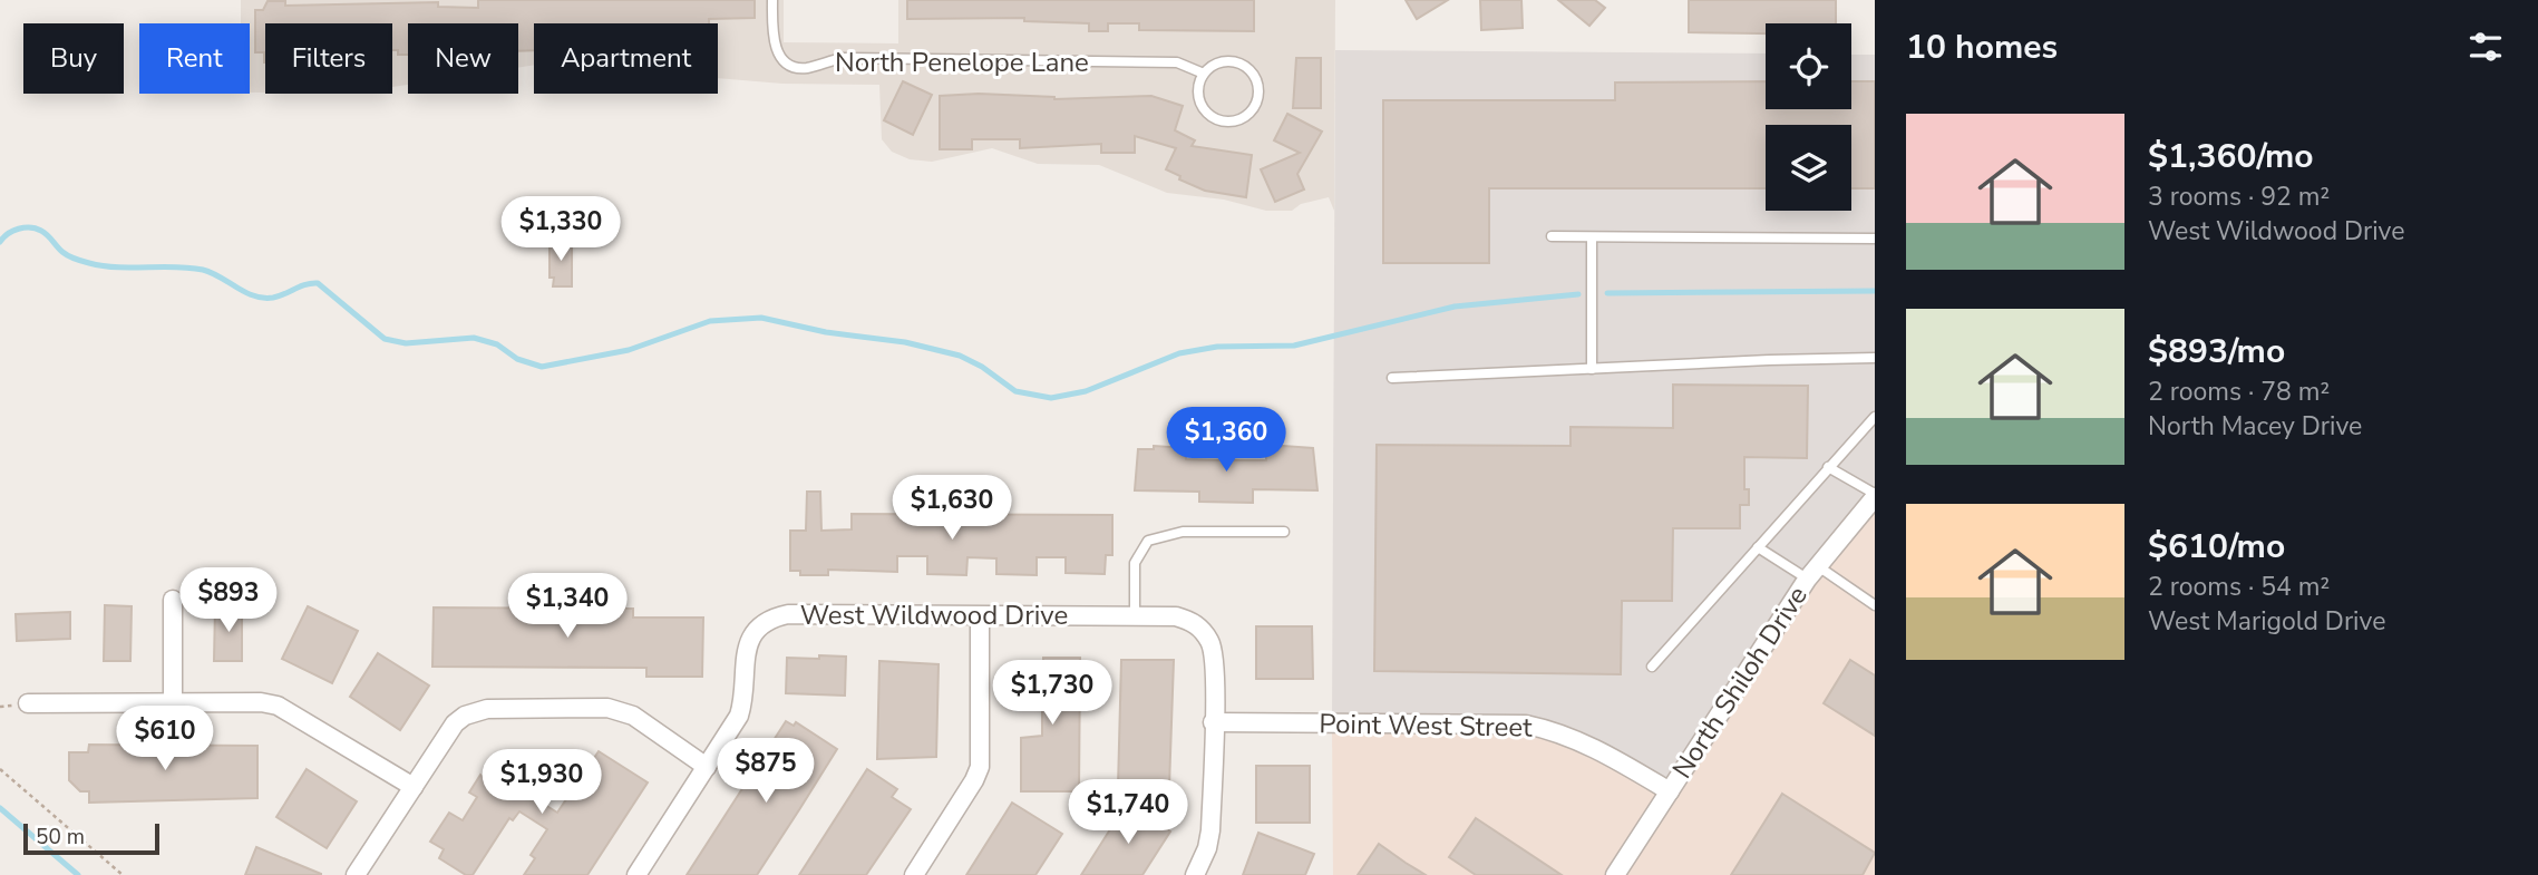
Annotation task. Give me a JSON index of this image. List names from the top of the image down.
{
  "streets": {
    "street": ["West Wildwood Drive", "North Shiloh Drive", "Point West Street"],
    "lane": ["North Penelope Lane"]
  },
  "crossings": [
    ["West Wildwood Drive", "Point West Street"],
    ["North Shiloh Drive", "Point West Street"]
  ],
  "scale_bar": "50 m",
  "page": {
    "heading": "10 homes",
    "chip": [
      "Buy",
      "Rent",
      "Filters",
      "New",
      "Apartment"
    ],
    "list": [
      {
        "name": "$1,360/mo",
        "note": "3 rooms · 92 m² · West Wildwood Drive"
      },
      {
        "name": "$893/mo",
        "note": "2 rooms · 78 m² · North Macey Drive"
      },
      {
        "name": "$610/mo",
        "note": "2 rooms · 54 m² · West Marigold Drive"
      }
    ],
    "price": [
      "$1,330",
      "$1,360",
      "$1,630",
      "$893",
      "$1,340",
      "$1,730",
      "$610",
      "$875",
      "$1,930",
      "$1,740"
    ],
    "scale": "50 m"
  }
}
